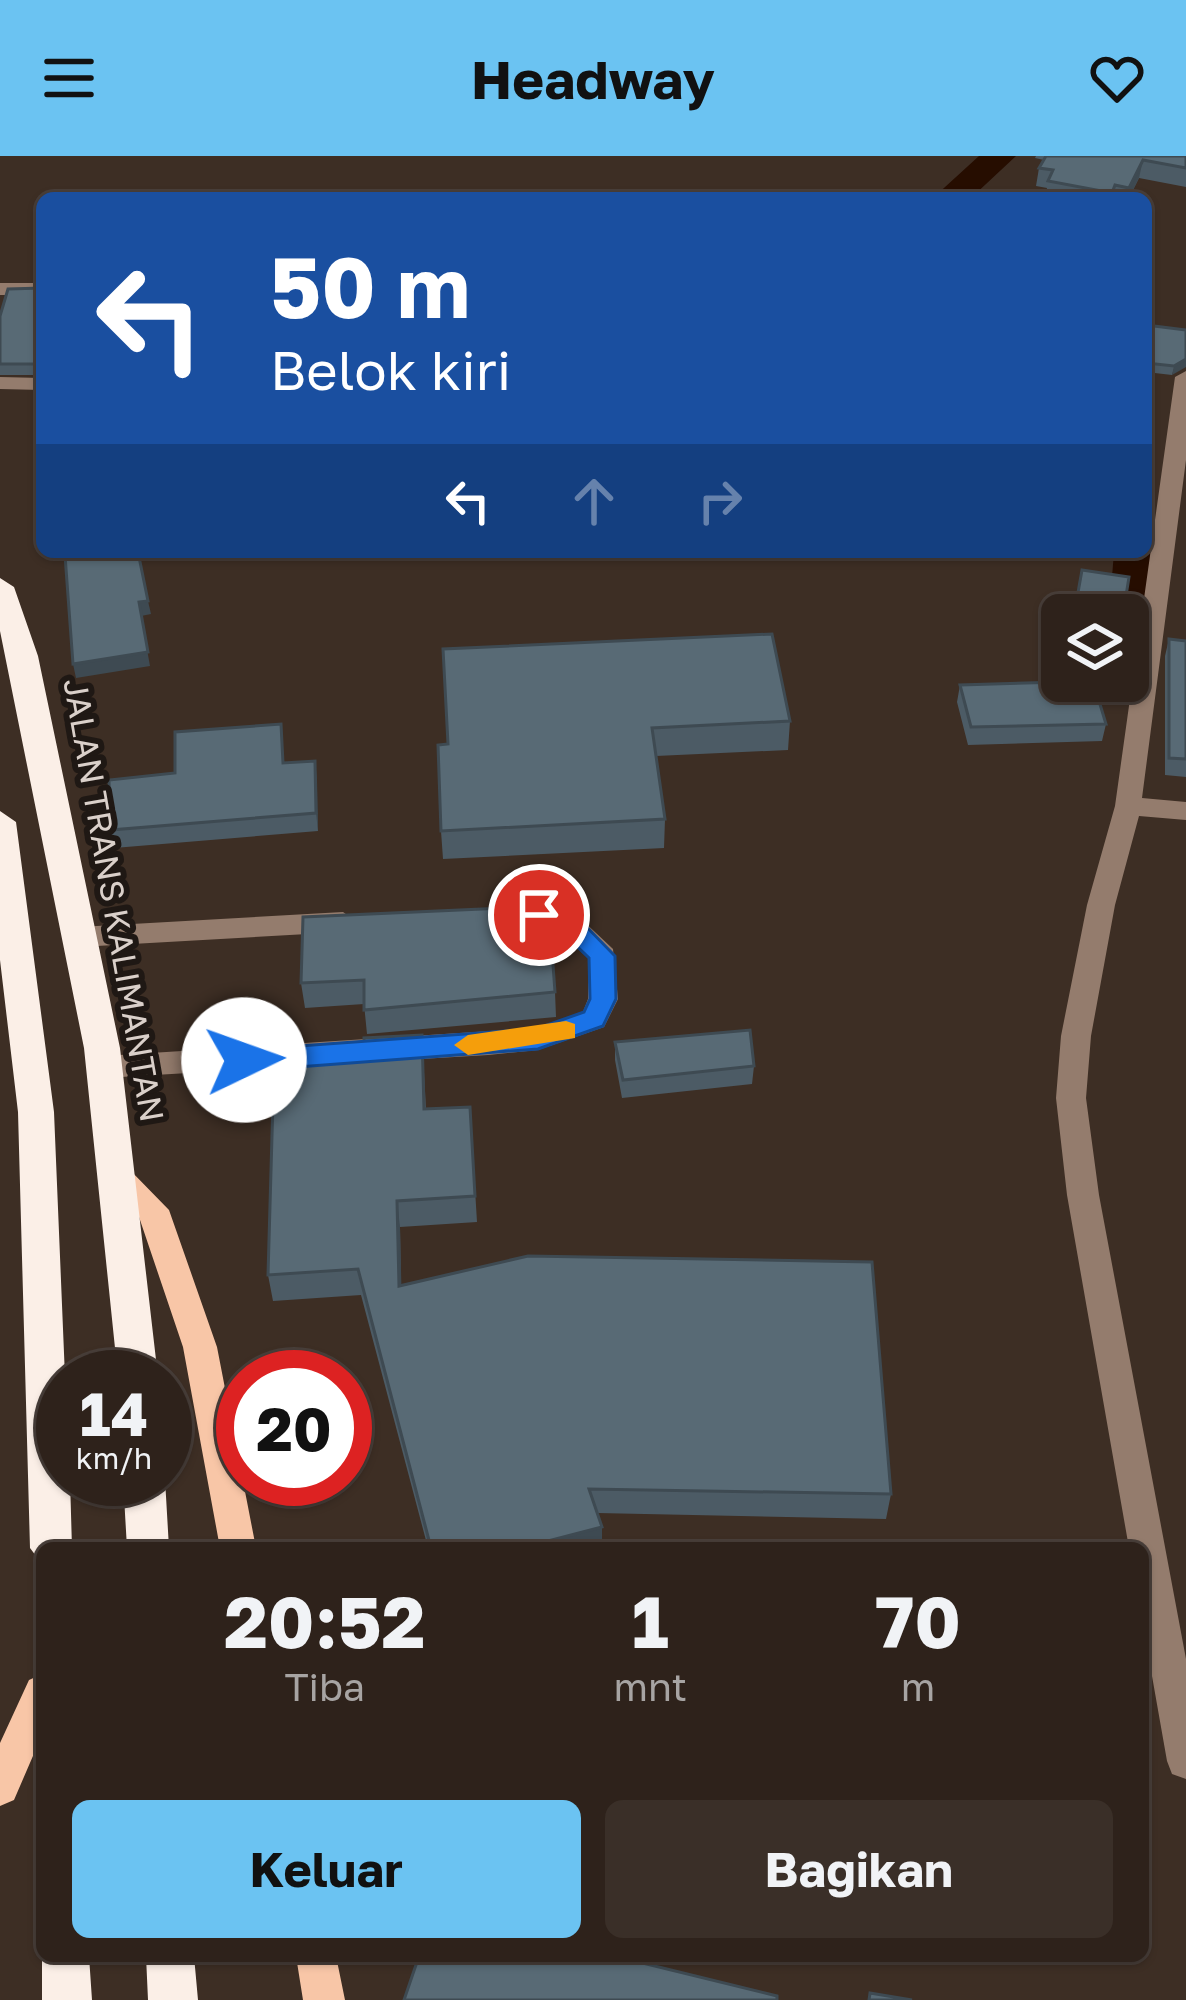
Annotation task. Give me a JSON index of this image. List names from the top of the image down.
{
  "streets": {
    "highway": ["JALAN TRANS KALIMANTAN"]
  },
  "page": {
    "header": "Headway",
    "turn": ["50 m", "Belok kiri"],
    "speed": "14 km/h",
    "limit": "20",
    "eta": [
      "20:52",
      "Tiba",
      "1",
      "mnt",
      "70",
      "m"
    ],
    "buttons": ["Keluar", "Bagikan"]
  }
}
